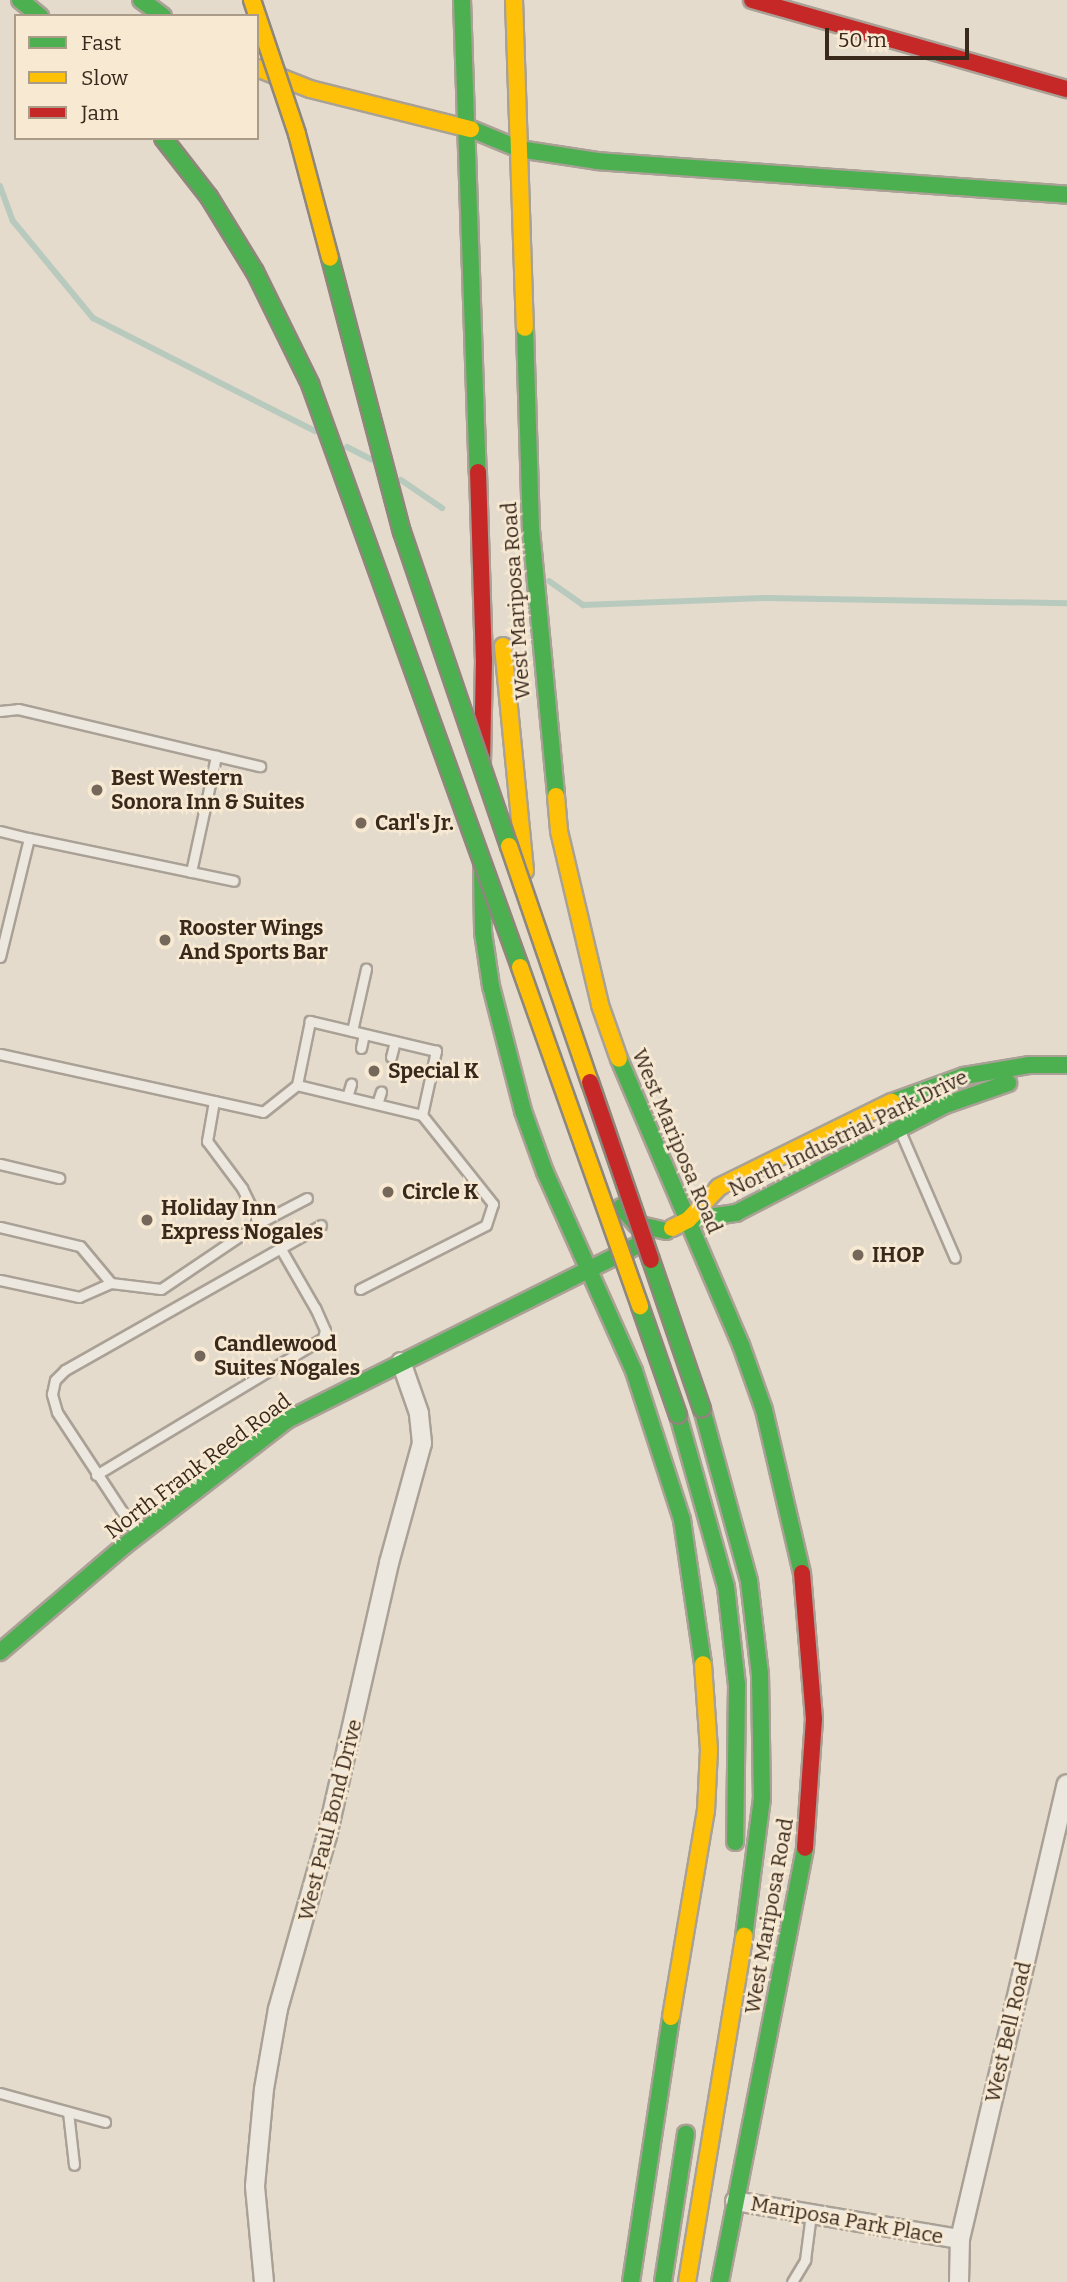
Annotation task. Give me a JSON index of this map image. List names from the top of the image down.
{
  "streets": {
    "main road": ["West Mariposa Road", "North Industrial Park Drive", "North Frank Reed Road"],
    "street": ["West Paul Bond Drive", "West Bell Road", "Mariposa Park Place"]
  },
  "crossings": [
    ["West Mariposa Road", "North Industrial Park Drive"],
    ["West Mariposa Road", "North Frank Reed Road"],
    ["West Mariposa Road", "Mariposa Park Place"],
    ["North Industrial Park Drive", "North Frank Reed Road"],
    ["North Frank Reed Road", "West Paul Bond Drive"],
    ["West Bell Road", "Mariposa Park Place"]
  ],
  "places": [
    "Best Western Sonora Inn & Suites",
    "Carl's Jr.",
    "Rooster Wings And Sports Bar",
    "Special K",
    "Circle K",
    "Holiday Inn Express Nogales",
    "IHOP",
    "Candlewood Suites Nogales"
  ],
  "legend": ["Fast", "Slow", "Jam"],
  "scale_bar": "50 m"
}
